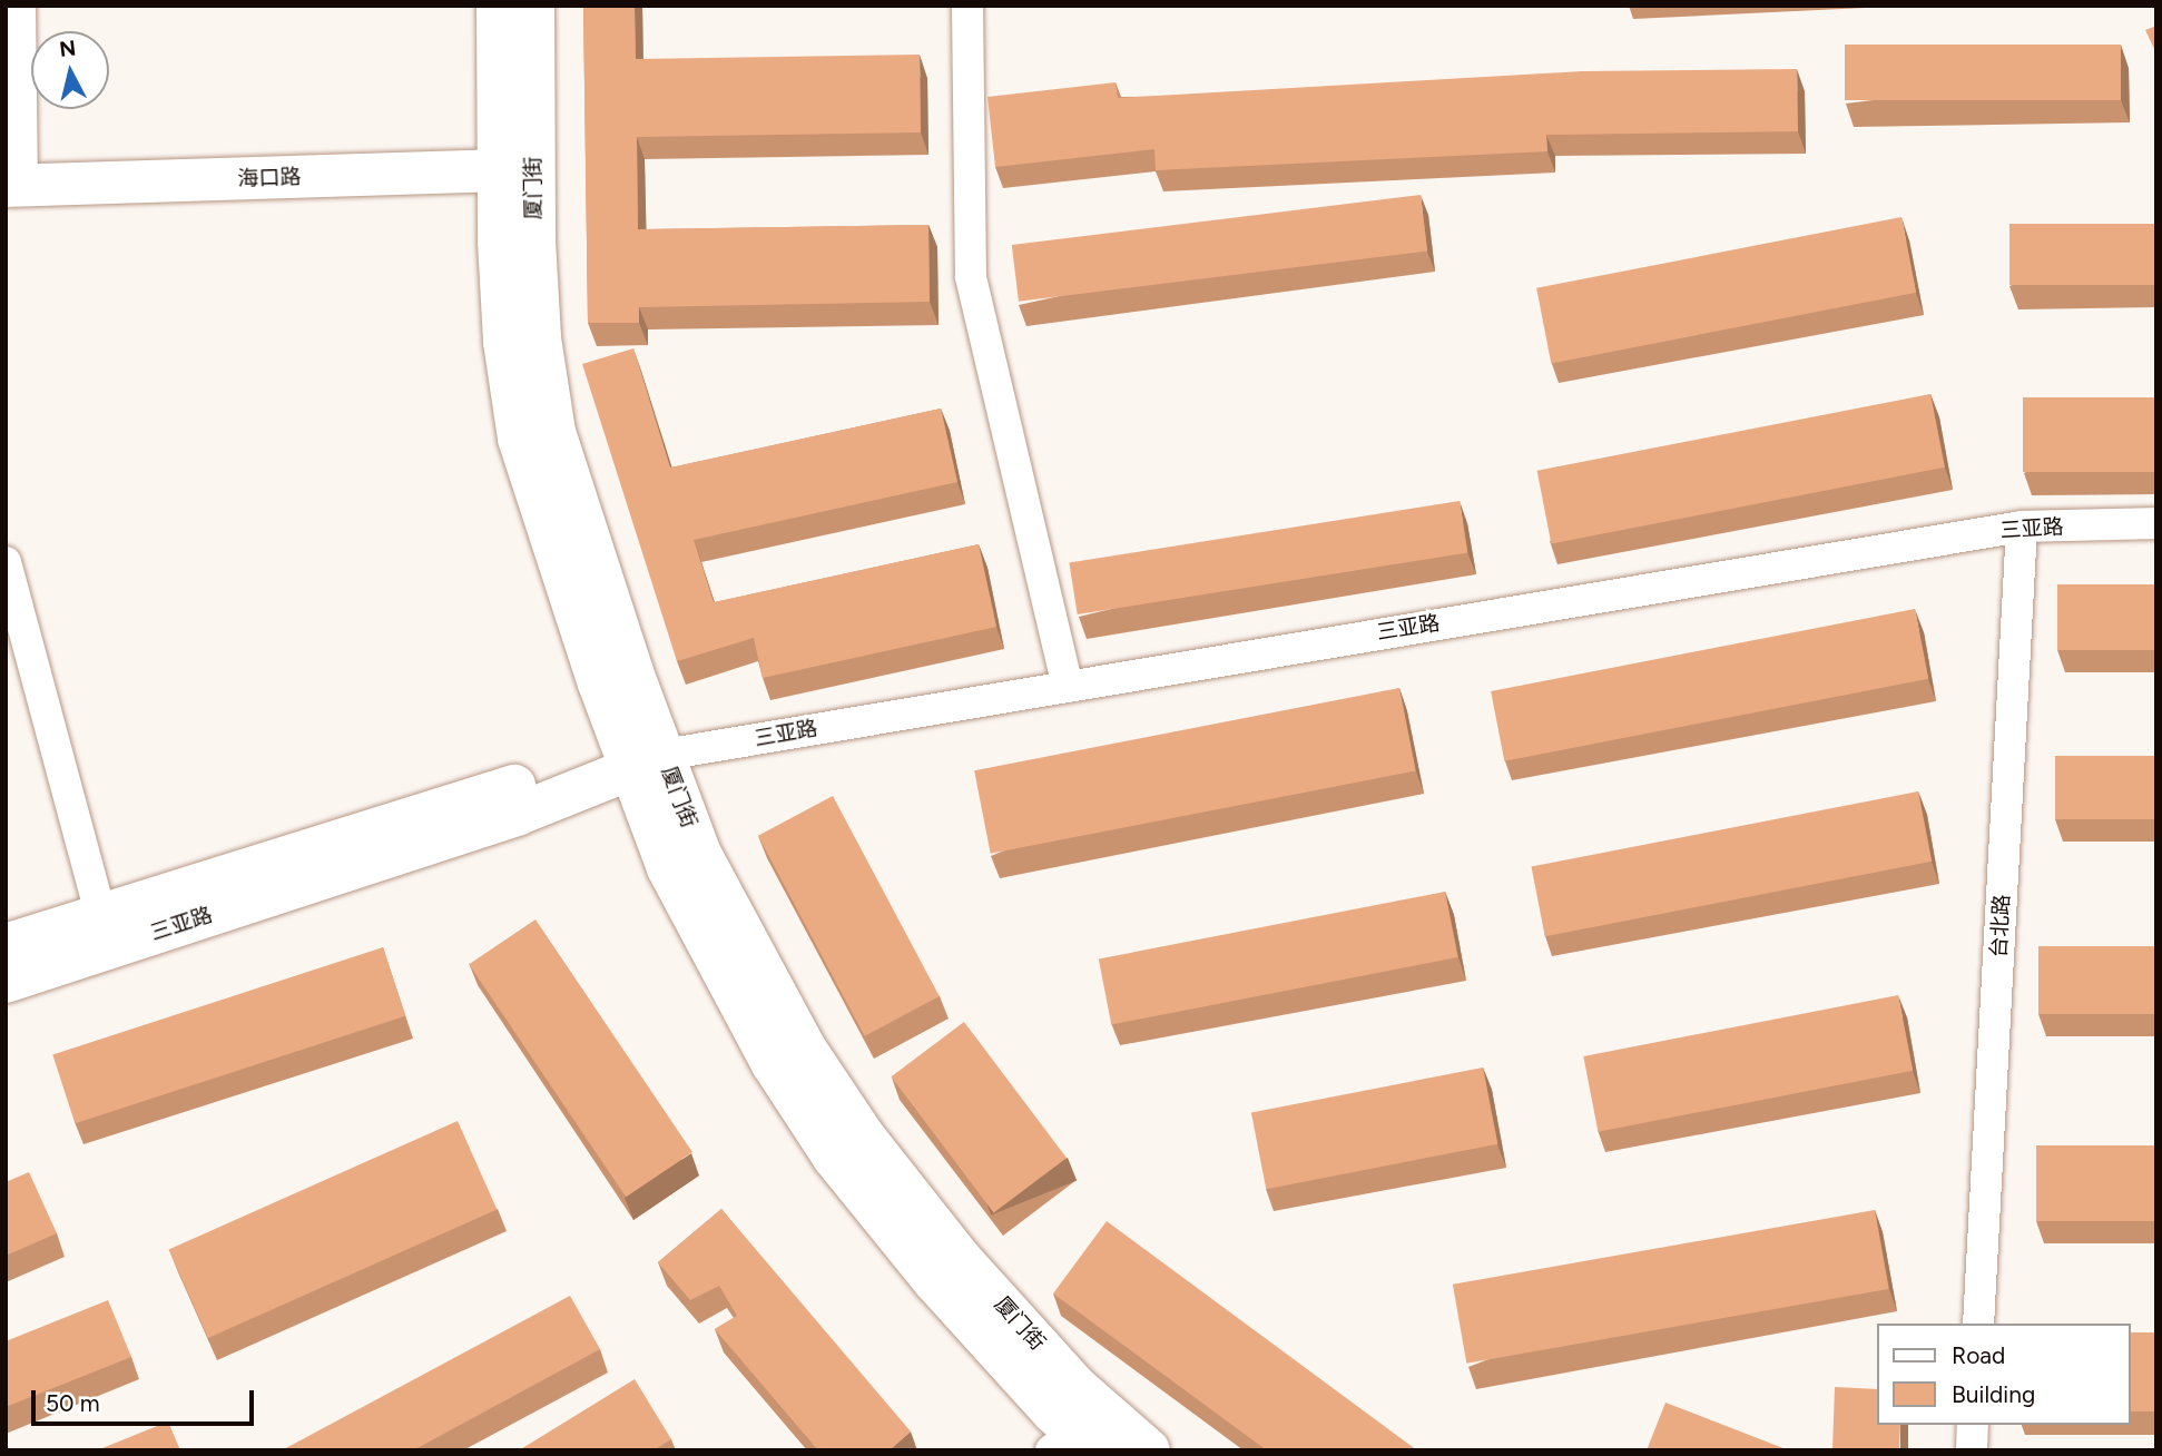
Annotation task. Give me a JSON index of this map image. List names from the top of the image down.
{
  "streets": {
    "main road": ["海口路", "厦门街", "三亚路"],
    "street": ["台北路"]
  },
  "crossings": [
    ["海口路", "厦门街"],
    ["厦门街", "三亚路"],
    ["三亚路", "台北路"]
  ],
  "legend": ["Road", "Building"],
  "scale_bar": "50 m",
  "north": "top"
}
